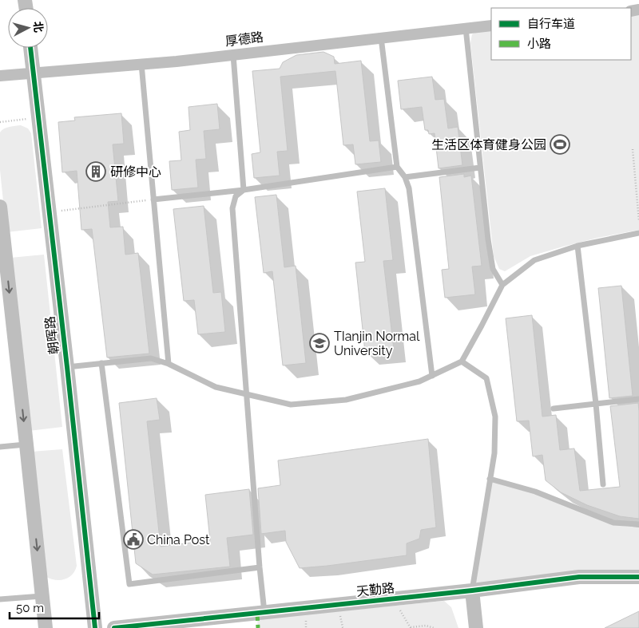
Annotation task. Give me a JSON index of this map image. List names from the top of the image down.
{
  "streets": {
    "street": ["厚德路", "朝晖路", "天勤路"]
  },
  "crossings": [
    ["厚德路", "朝晖路"]
  ],
  "places": {
    "sports": ["生活区体育健身公园"],
    "building": ["研修中心"],
    "school or university": ["TIanjin Normal University"],
    "public building": ["China Post"]
  },
  "legend": ["自行车道", "小路"],
  "scale_bar": "50 m",
  "north": "right"
}
